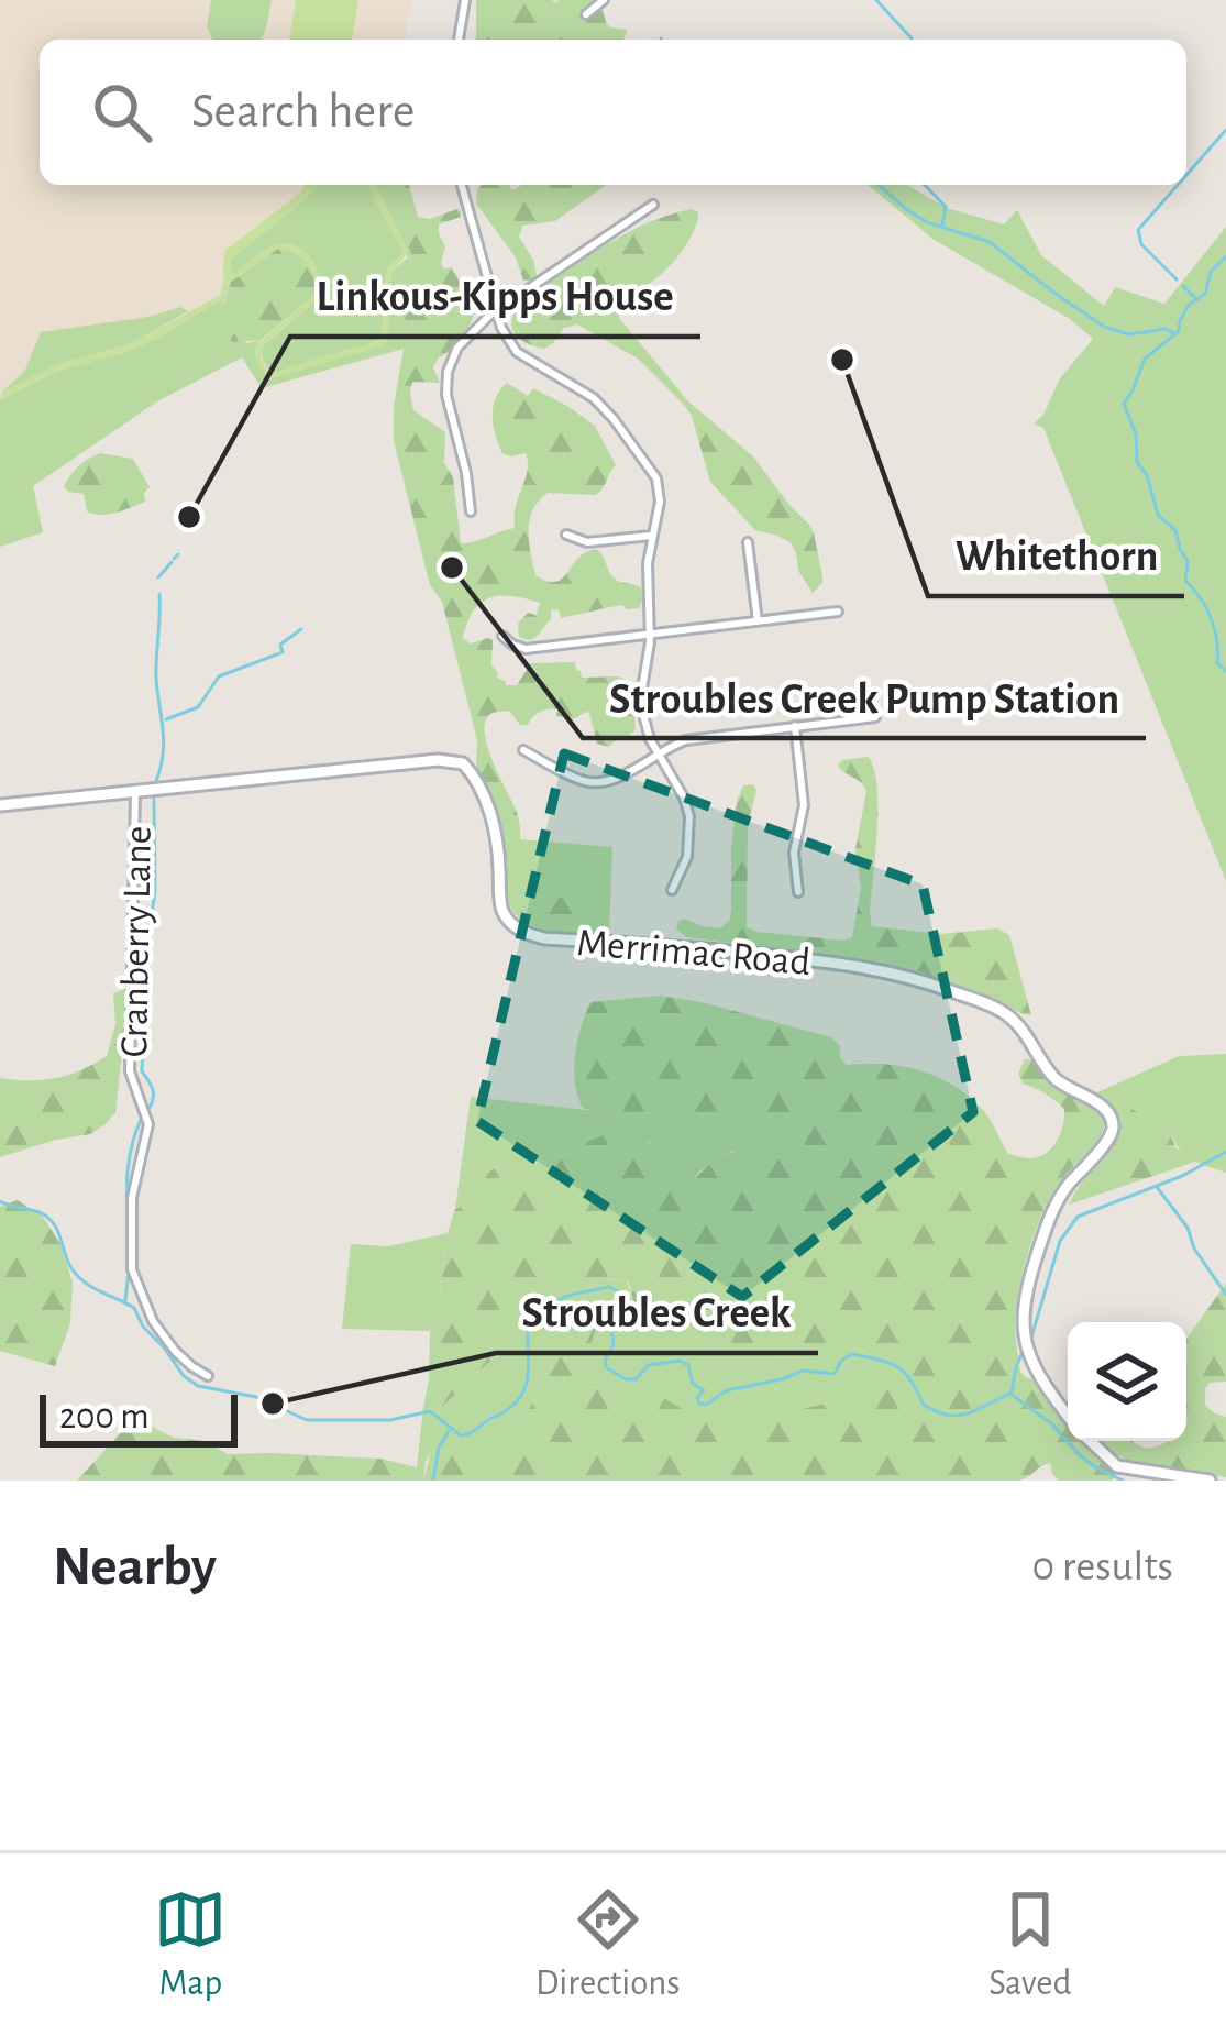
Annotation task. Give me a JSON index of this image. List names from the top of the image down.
{
  "streets": {
    "street": ["Cranberry Lane", "Merrimac Road"]
  },
  "crossings": [
    ["Cranberry Lane", "Merrimac Road"]
  ],
  "places": [
    "Whitethorn",
    "Linkous-Kipps House",
    "Stroubles Creek Pump Station",
    "Stroubles Creek"
  ],
  "scale_bar": "200 m",
  "page": {
    "search": "Search here",
    "scale": "200 m",
    "heading": ["Nearby", "0 results"],
    "nav": ["Map", "Directions", "Saved"]
  }
}
